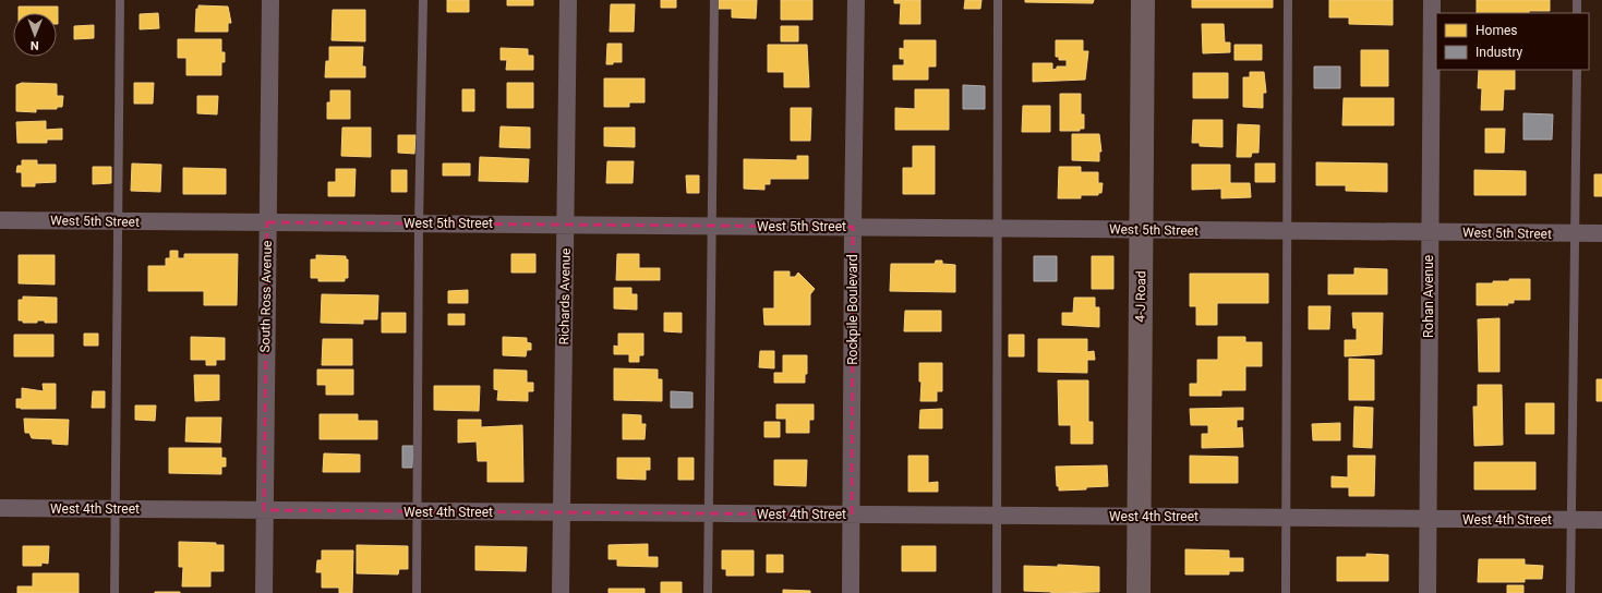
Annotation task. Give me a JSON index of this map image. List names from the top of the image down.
{
  "streets": {
    "main road": ["4-J Road"],
    "street": [
      "West 5th Street",
      "South Ross Avenue",
      "Richards Avenue",
      "Rohan Avenue",
      "Rockpile Boulevard",
      "West 4th Street"
    ]
  },
  "crossings": [
    ["West 5th Street", "South Ross Avenue"],
    ["West 5th Street", "Richards Avenue"],
    ["West 5th Street", "4-J Road"],
    ["West 5th Street", "Rohan Avenue"],
    ["West 5th Street", "Rockpile Boulevard"],
    ["South Ross Avenue", "West 4th Street"],
    ["Richards Avenue", "West 4th Street"],
    ["4-J Road", "West 4th Street"],
    ["Rohan Avenue", "West 4th Street"],
    ["Rockpile Boulevard", "West 4th Street"]
  ],
  "legend": ["Homes", "Industry"],
  "north": "bottom"
}
